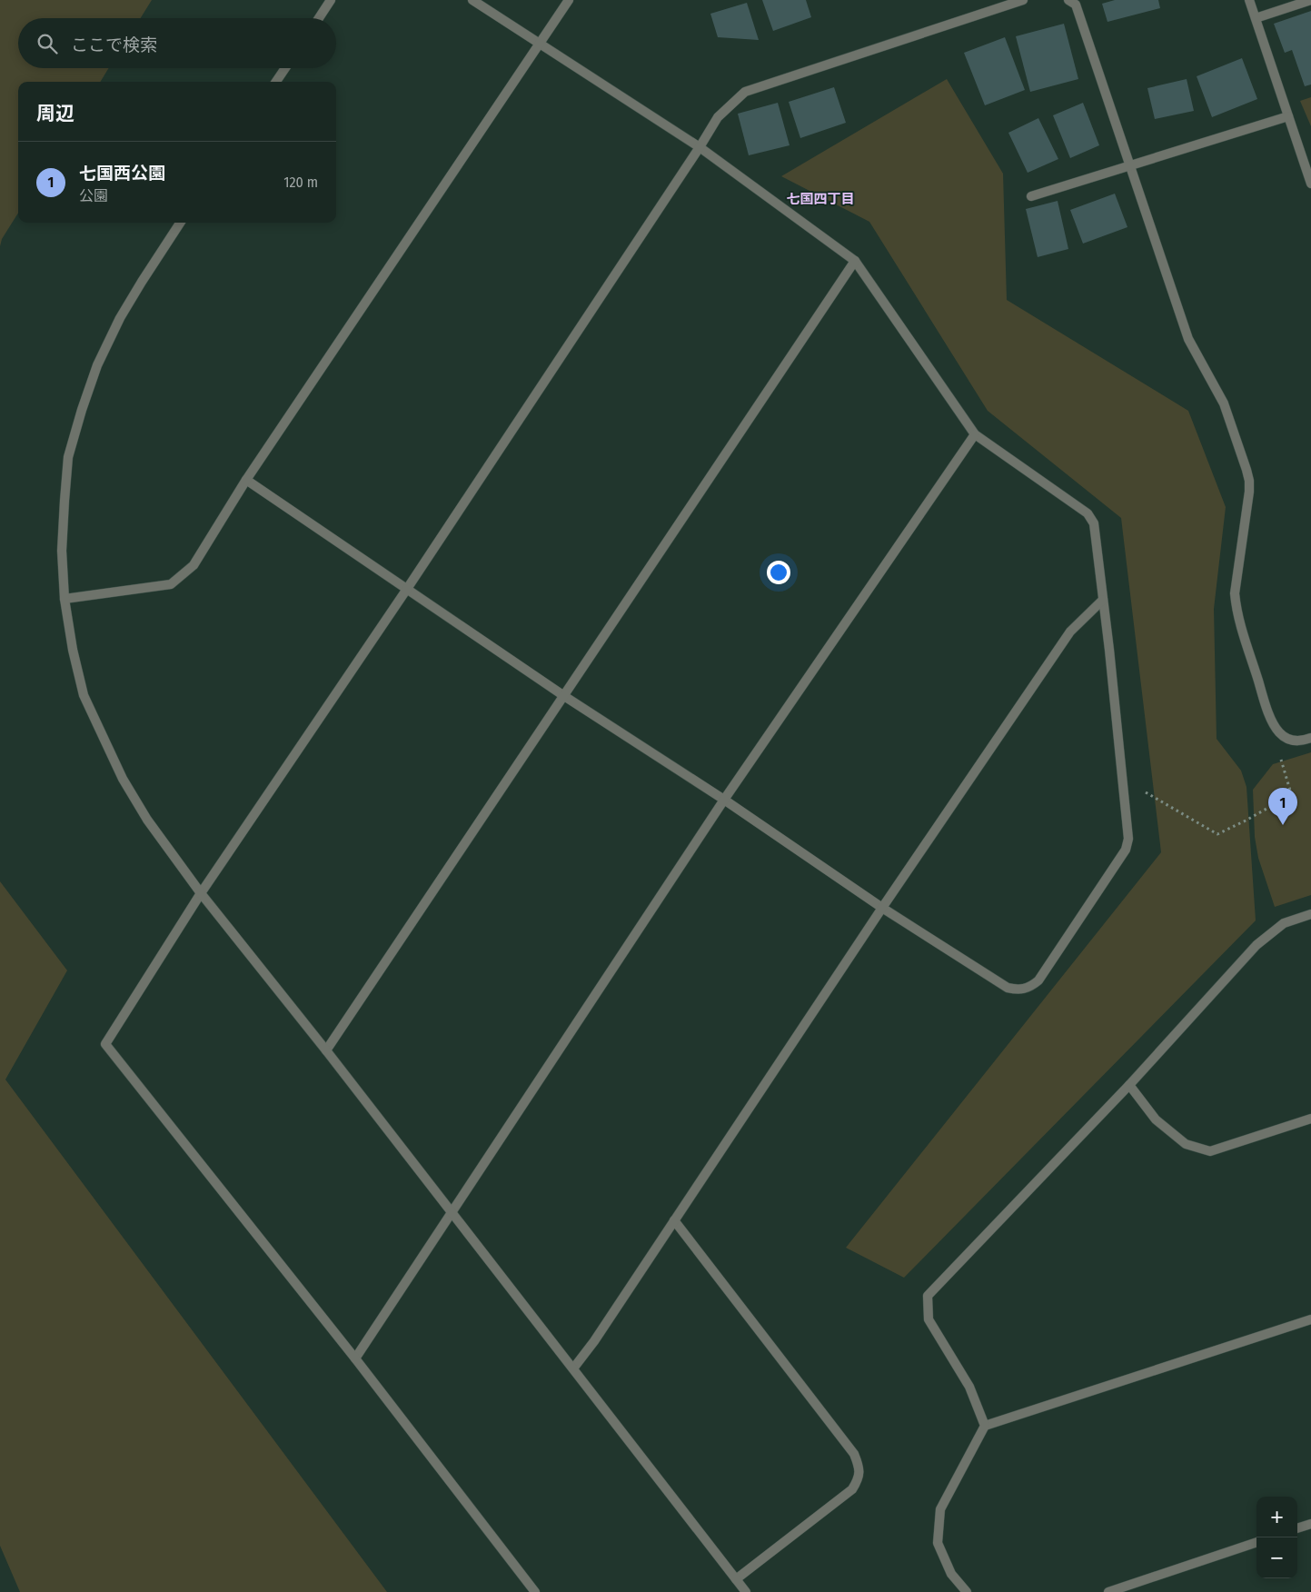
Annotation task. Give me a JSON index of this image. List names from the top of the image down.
{
  "districts": ["七国四丁目"],
  "page": {
    "search": "ここで検索",
    "heading": "周辺",
    "list": [
      {
        "mark": "1",
        "name": "七国西公園",
        "note": "公園",
        "value": "120 m"
      }
    ],
    "pins": "1",
    "map_buttons": ["+", "−"]
  }
}
